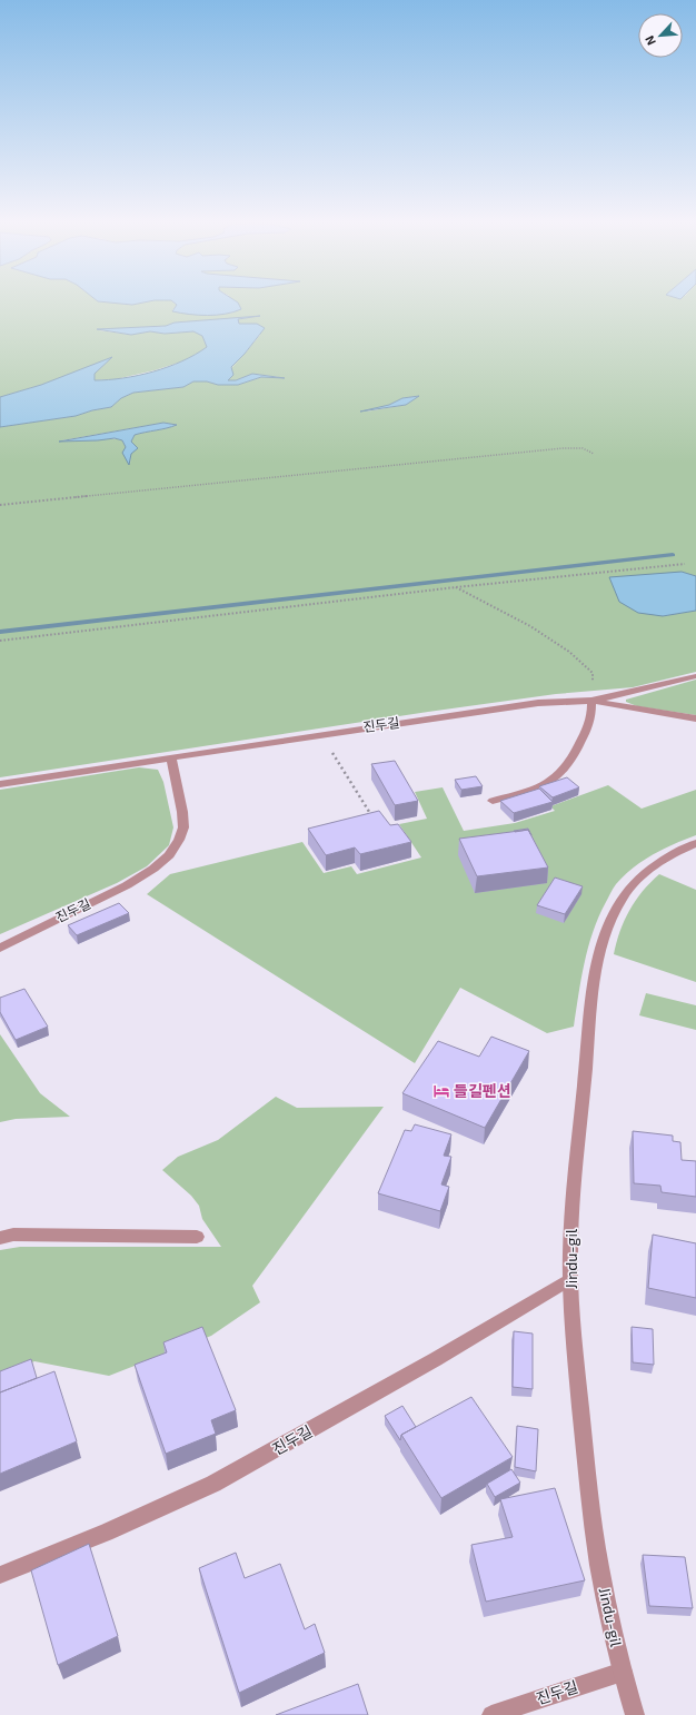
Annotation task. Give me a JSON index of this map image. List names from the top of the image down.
{
  "streets": {
    "street": ["진두길", "Jindu-gil"]
  },
  "crossings": [
    ["진두길", "Jindu-gil"]
  ],
  "places": {
    "hotel": ["들길펜션"]
  },
  "north": "bottom left"
}
